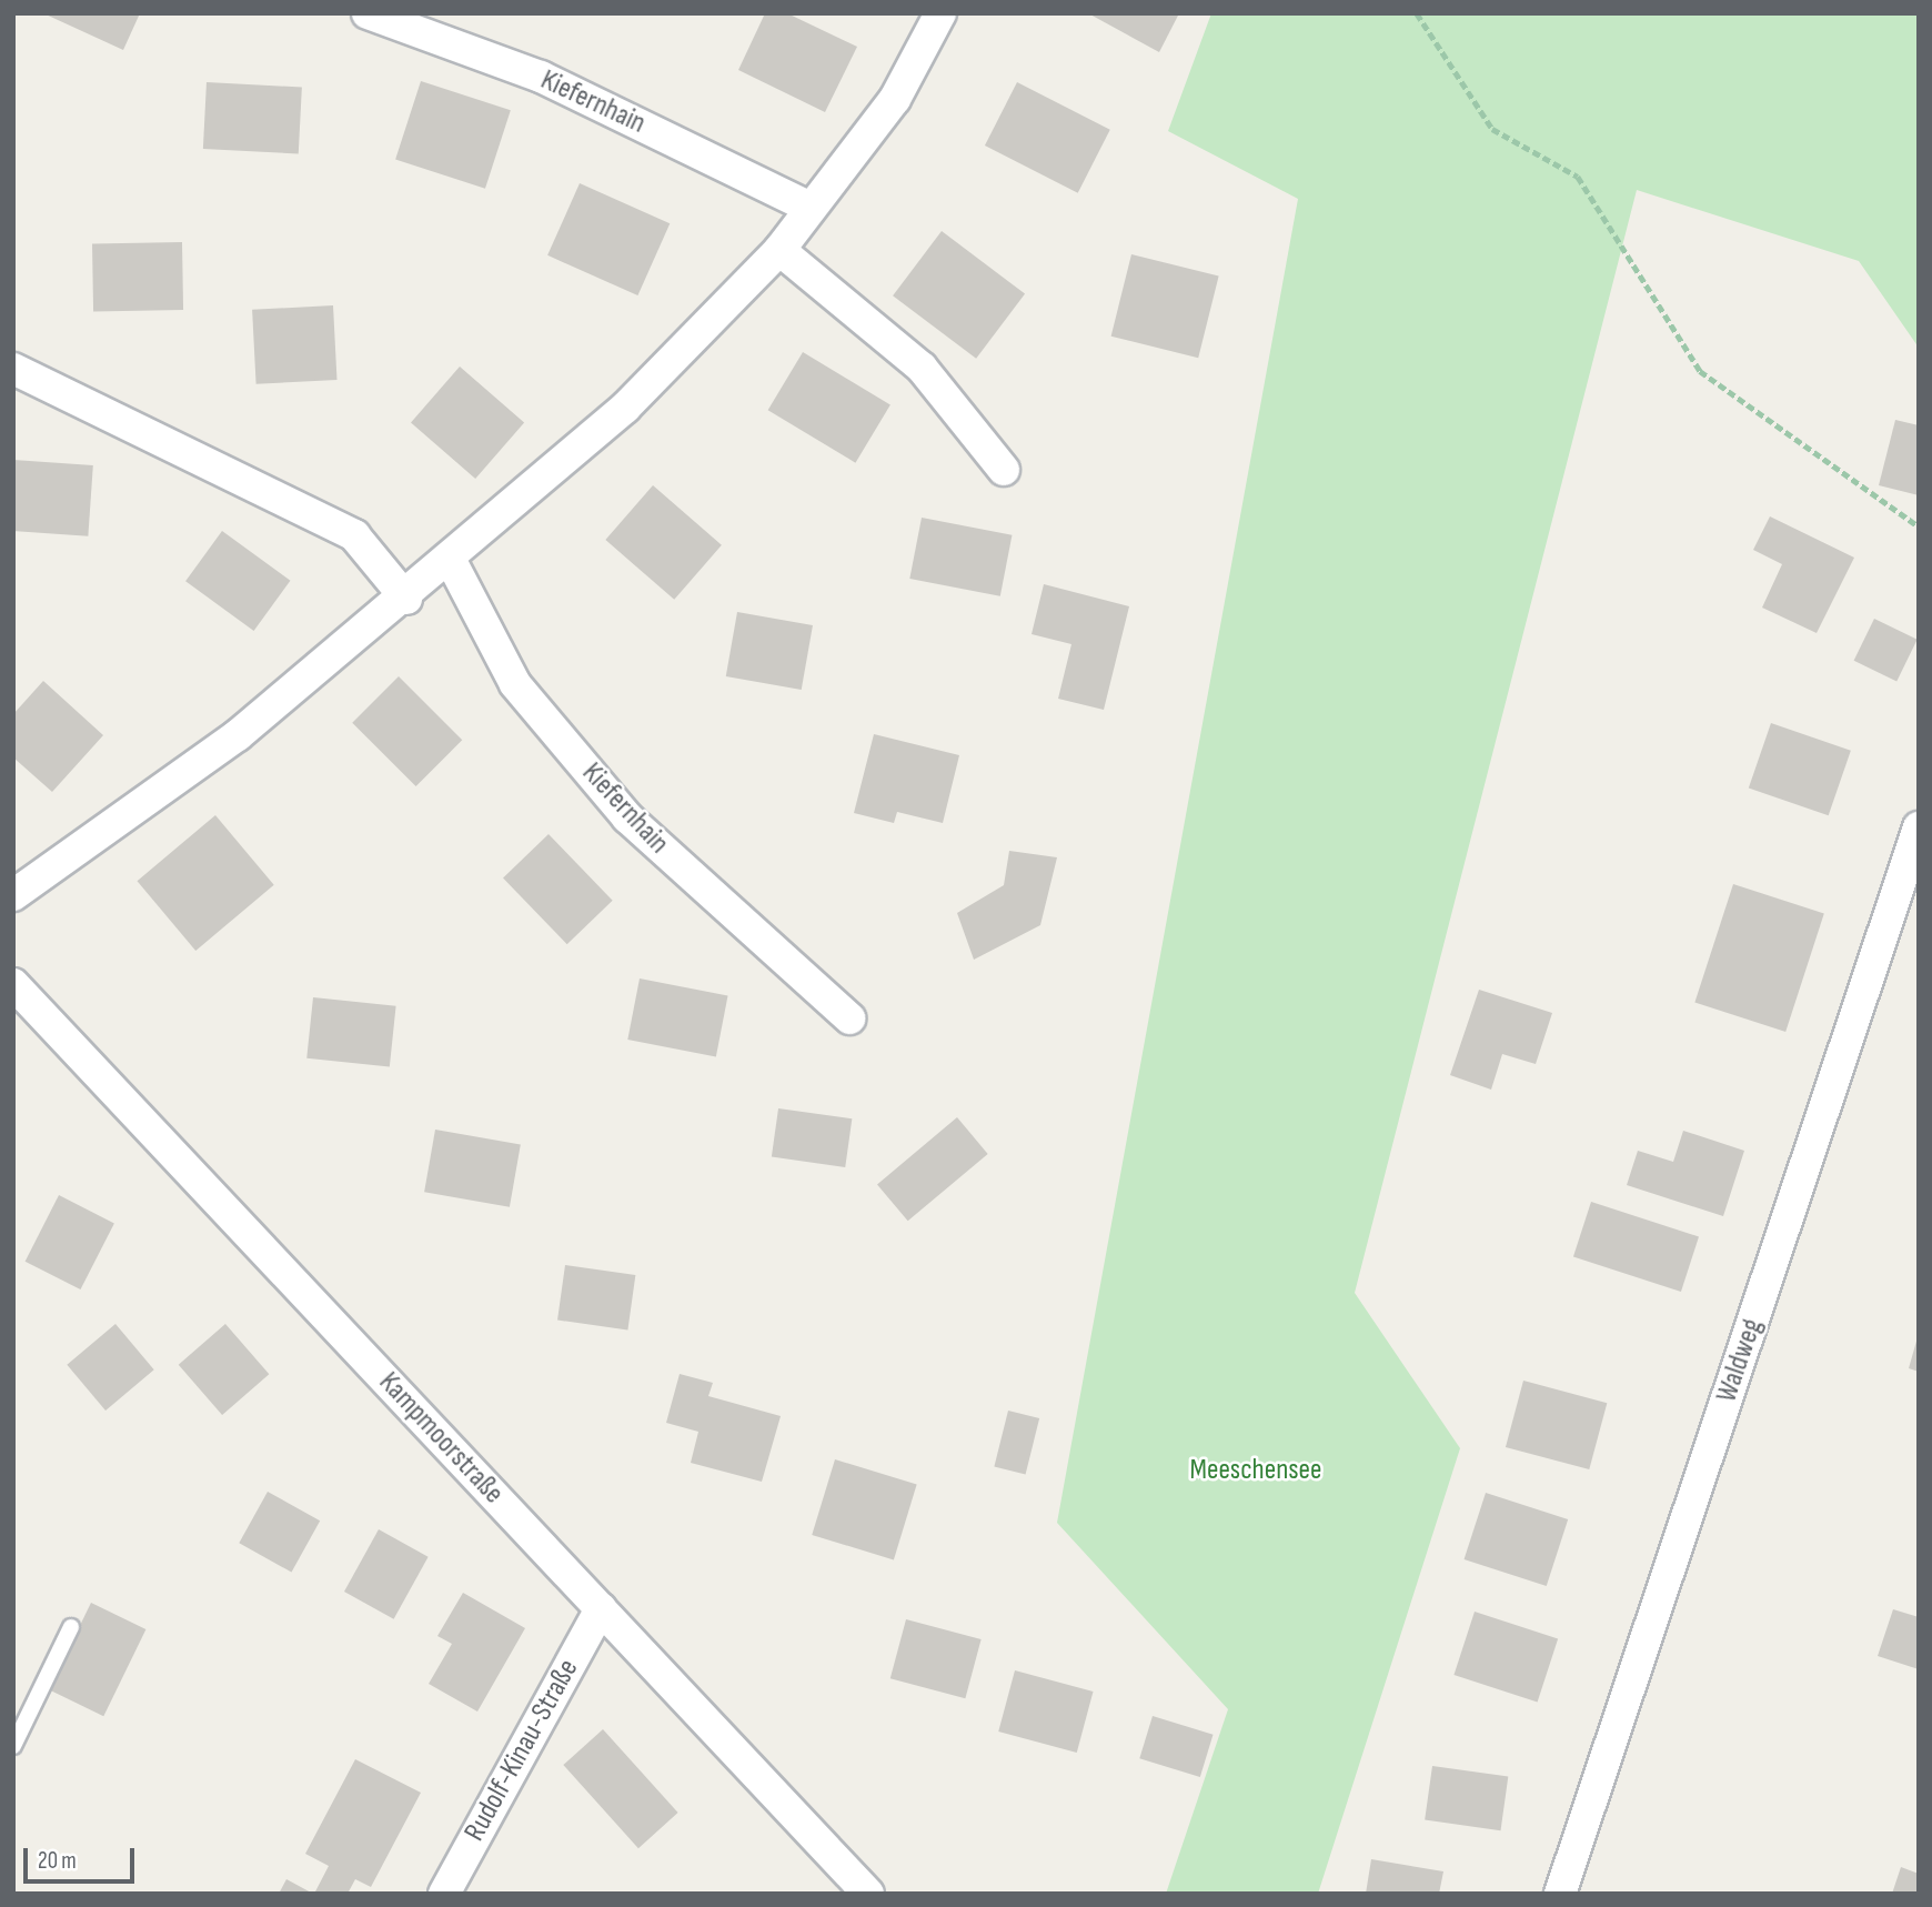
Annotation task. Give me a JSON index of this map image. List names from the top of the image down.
{
  "streets": {
    "street": [
      "Kiefernhain",
      "Waldweg",
      "Kampmoorstraße",
      "Rudolf-Kinau-Straße"
    ]
  },
  "crossings": [
    ["Kampmoorstraße", "Rudolf-Kinau-Straße"]
  ],
  "parks": ["Meeschensee"],
  "scale_bar": "20 m"
}
